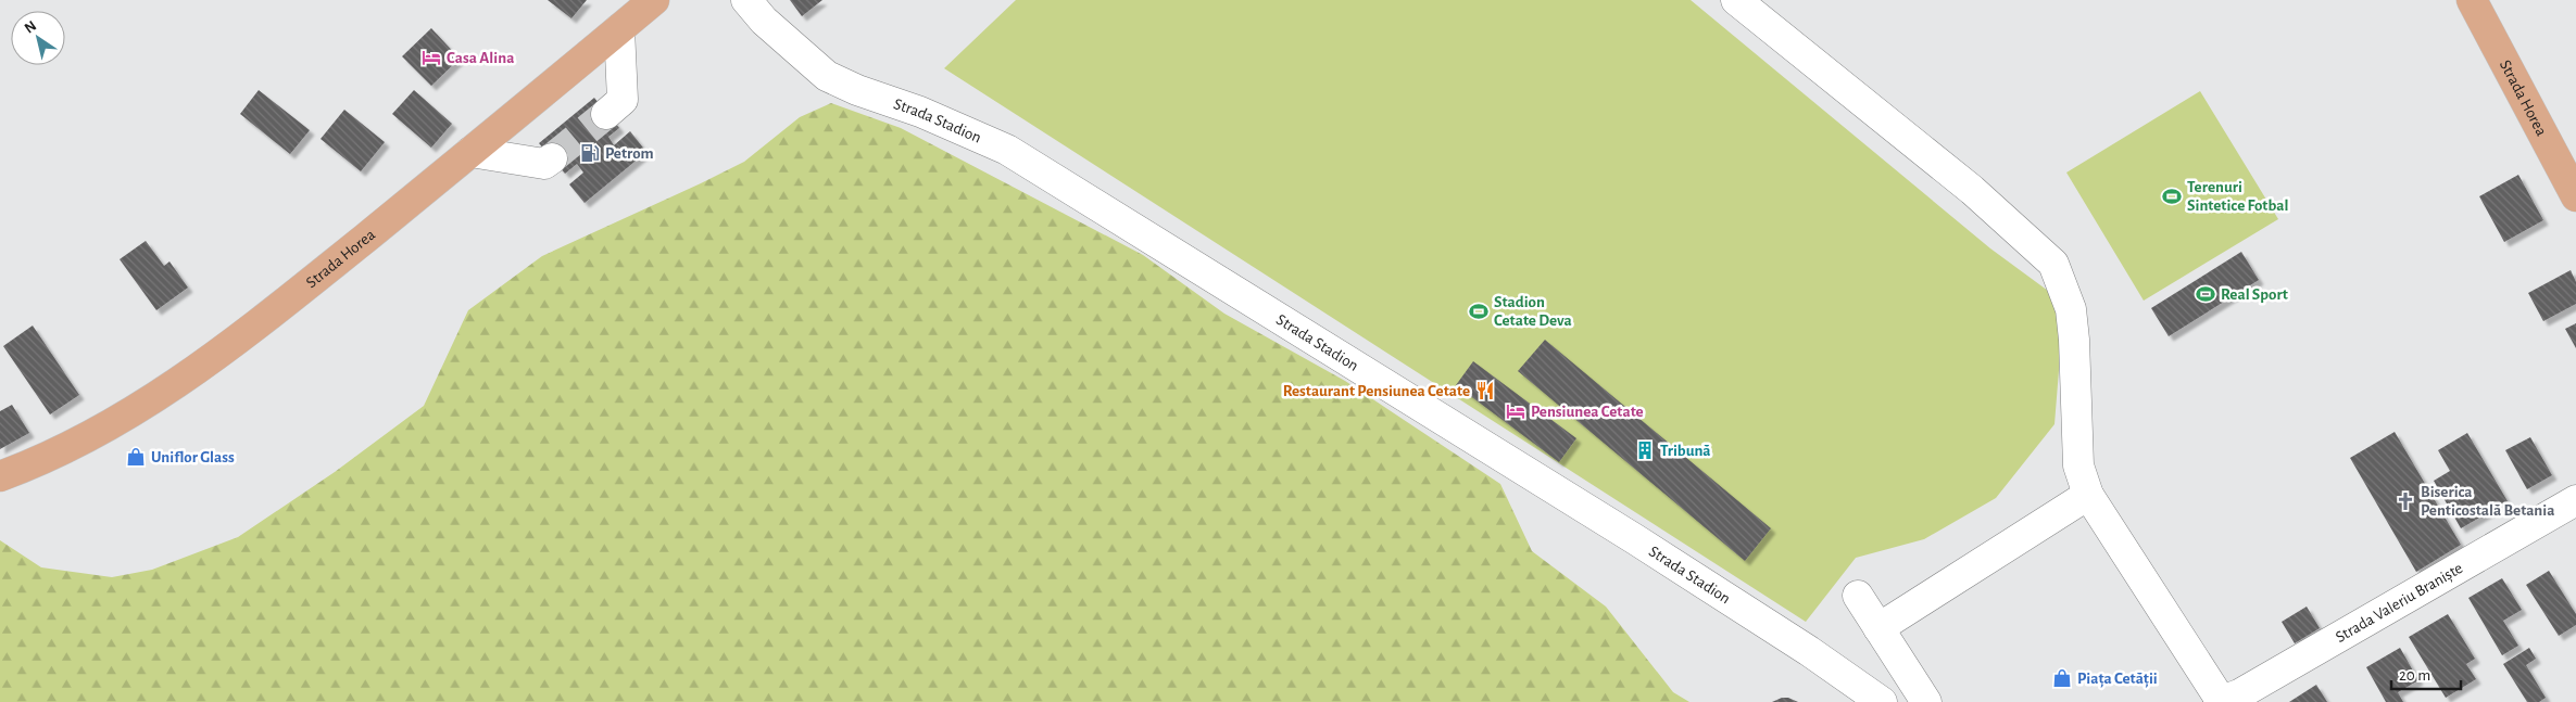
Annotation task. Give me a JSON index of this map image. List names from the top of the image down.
{
  "streets": {
    "main road": ["Strada Horea"],
    "street": ["Strada Stadion", "Strada Valeriu Braniște"]
  },
  "places": {
    "hotel": ["Casa Alina", "Pensiunea Cetate"],
    "fuel station": ["Petrom"],
    "sports": ["Terenuri Sintetice Fotbal", "Real Sport", "Stadion Cetate Deva"],
    "restaurant": ["Restaurant Pensiunea Cetate"],
    "building": ["Tribună"],
    "shop": ["Uniflor Glass", "Piața Cetății"],
    "church": ["Biserica Penticostală Betania"]
  },
  "scale_bar": "20 m",
  "north": "top left"
}
